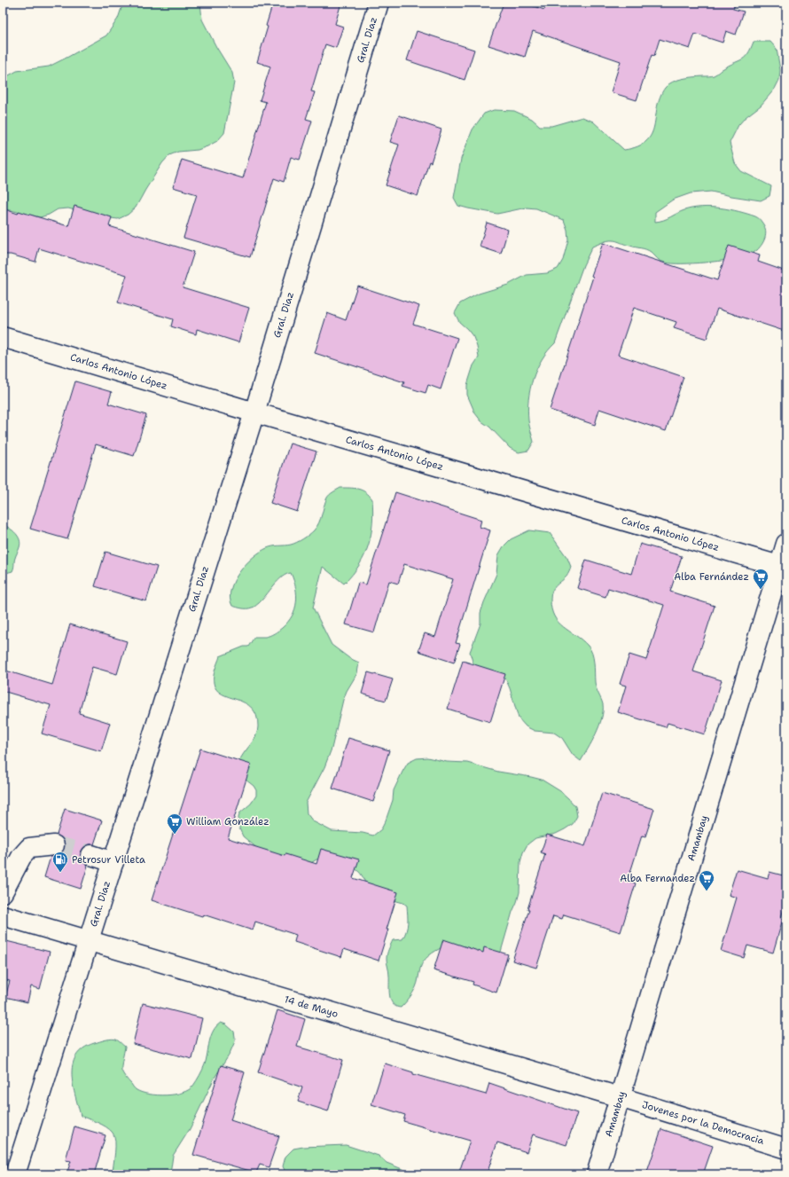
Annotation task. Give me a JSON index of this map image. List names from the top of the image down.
{
  "streets": {
    "street": [
      "Gral. Diaz",
      "Carlos Antonio López",
      "Amambay",
      "14 de Mayo",
      "Jovenes por la Democracia"
    ]
  },
  "crossings": [
    ["Gral. Diaz", "Carlos Antonio López"],
    ["Gral. Diaz", "14 de Mayo"],
    ["Carlos Antonio López", "Amambay"],
    ["Amambay", "14 de Mayo"],
    ["Amambay", "Jovenes por la Democracia"],
    ["14 de Mayo", "Jovenes por la Democracia"]
  ],
  "places": {
    "supermarket": ["Alba Fernández", "William González", "Alba Fernandez"],
    "fuel station": ["Petrosur Villeta"]
  }
}
